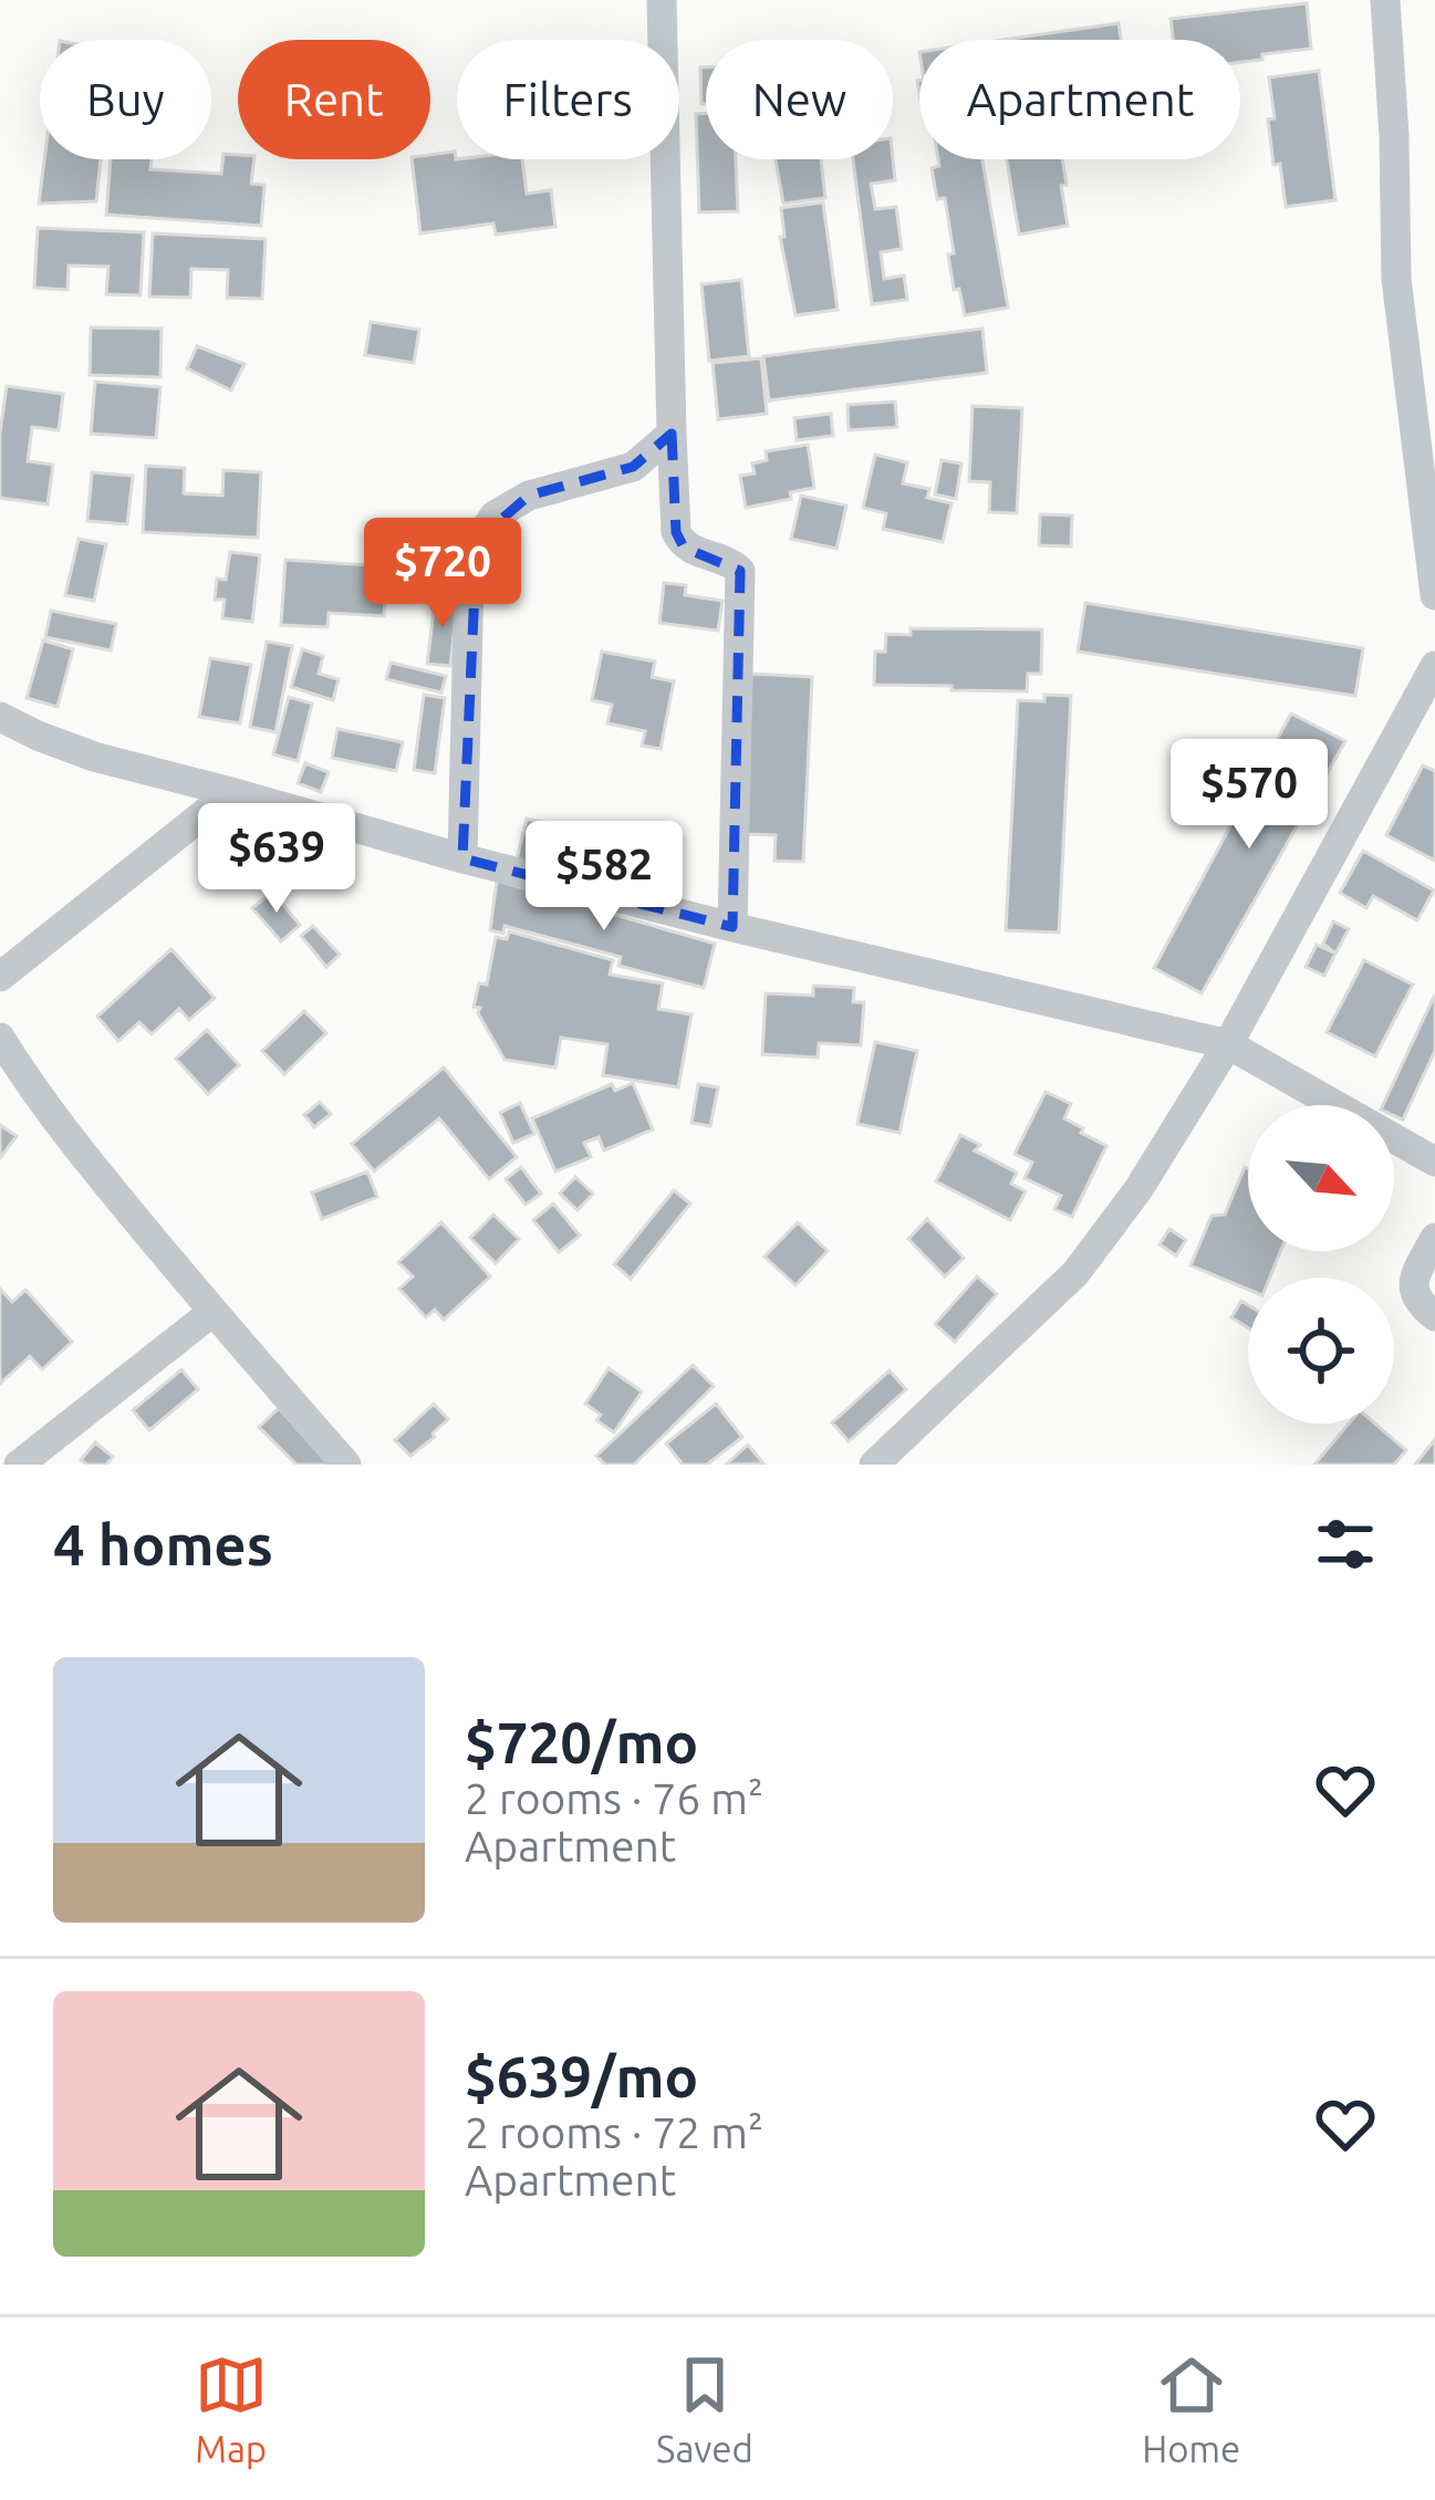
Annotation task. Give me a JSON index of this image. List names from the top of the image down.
{
  "north": "bottom right",
  "page": {
    "chip": [
      "Buy",
      "Rent",
      "Filters",
      "New",
      "Apartment"
    ],
    "price": [
      "$720",
      "$570",
      "$639",
      "$582"
    ],
    "heading": "4 homes",
    "list": [
      {
        "name": "$720/mo",
        "note": "2 rooms · 76 m² · Apartment"
      },
      {
        "name": "$639/mo",
        "note": "2 rooms · 72 m² · Apartment"
      }
    ],
    "tabs": ["Map", "Saved", "Home"]
  }
}
